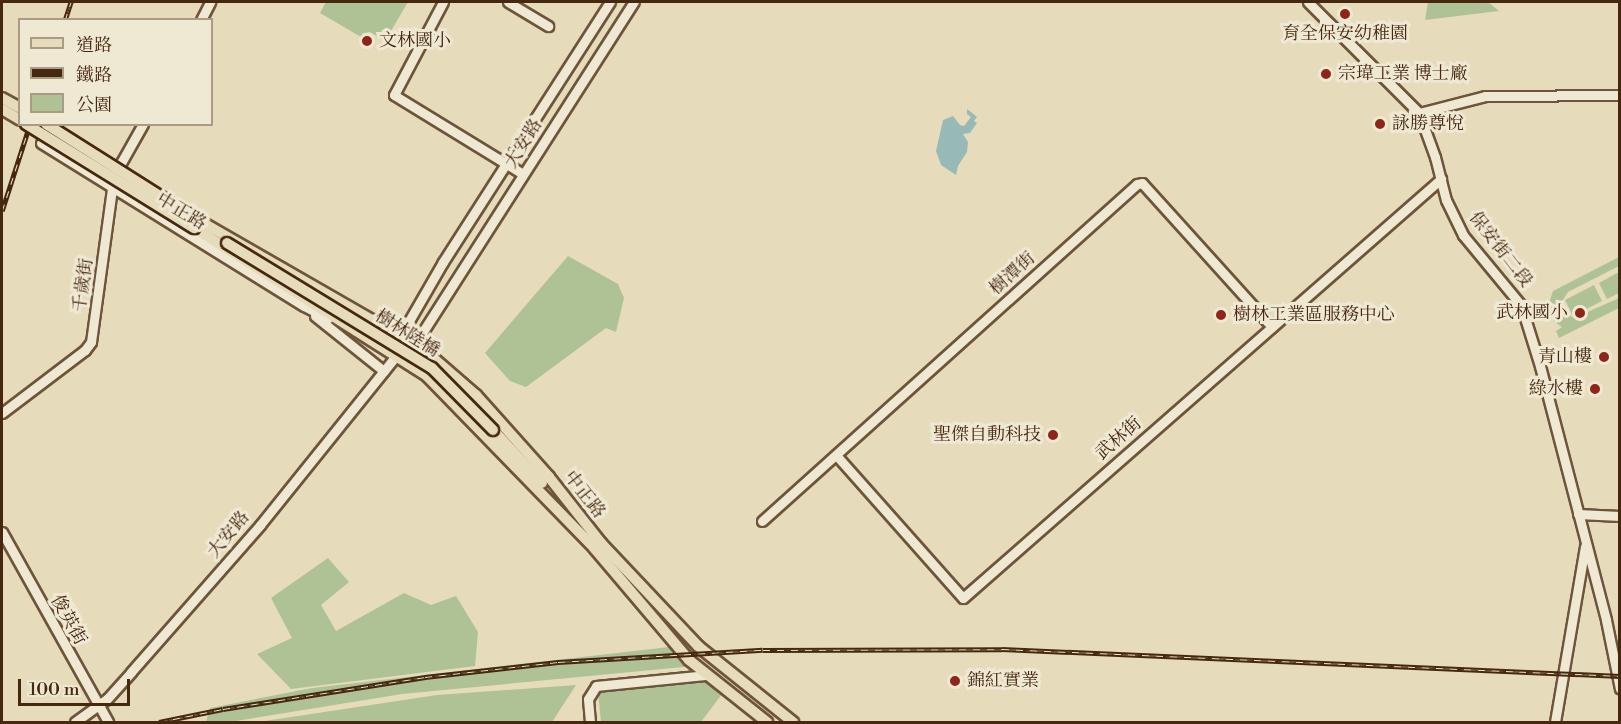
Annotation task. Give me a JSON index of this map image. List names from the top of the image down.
{
  "streets": {
    "main road": ["中正路", "樹林陸橋"],
    "street": [
      "大安路",
      "保安街二段",
      "樹潭街",
      "千歲街",
      "武林街",
      "俊英街"
    ]
  },
  "crossings": [
    ["大安路", "中正路"],
    ["大安路", "俊英街"],
    ["中正路", "千歲街"],
    ["中正路", "樹林陸橋"],
    ["保安街二段", "武林街"],
    ["樹潭街", "武林街"]
  ],
  "places": [
    "育全保安幼稚園",
    "文林國小",
    "宗瑋工業 博士廠",
    "詠勝尊悅",
    "武林國小",
    "樹林工業區服務中心",
    "青山樓",
    "綠水樓",
    "聖傑自動科技",
    "錦紅實業"
  ],
  "legend": ["道路", "鐵路", "公園"],
  "scale_bar": "100 m"
}
